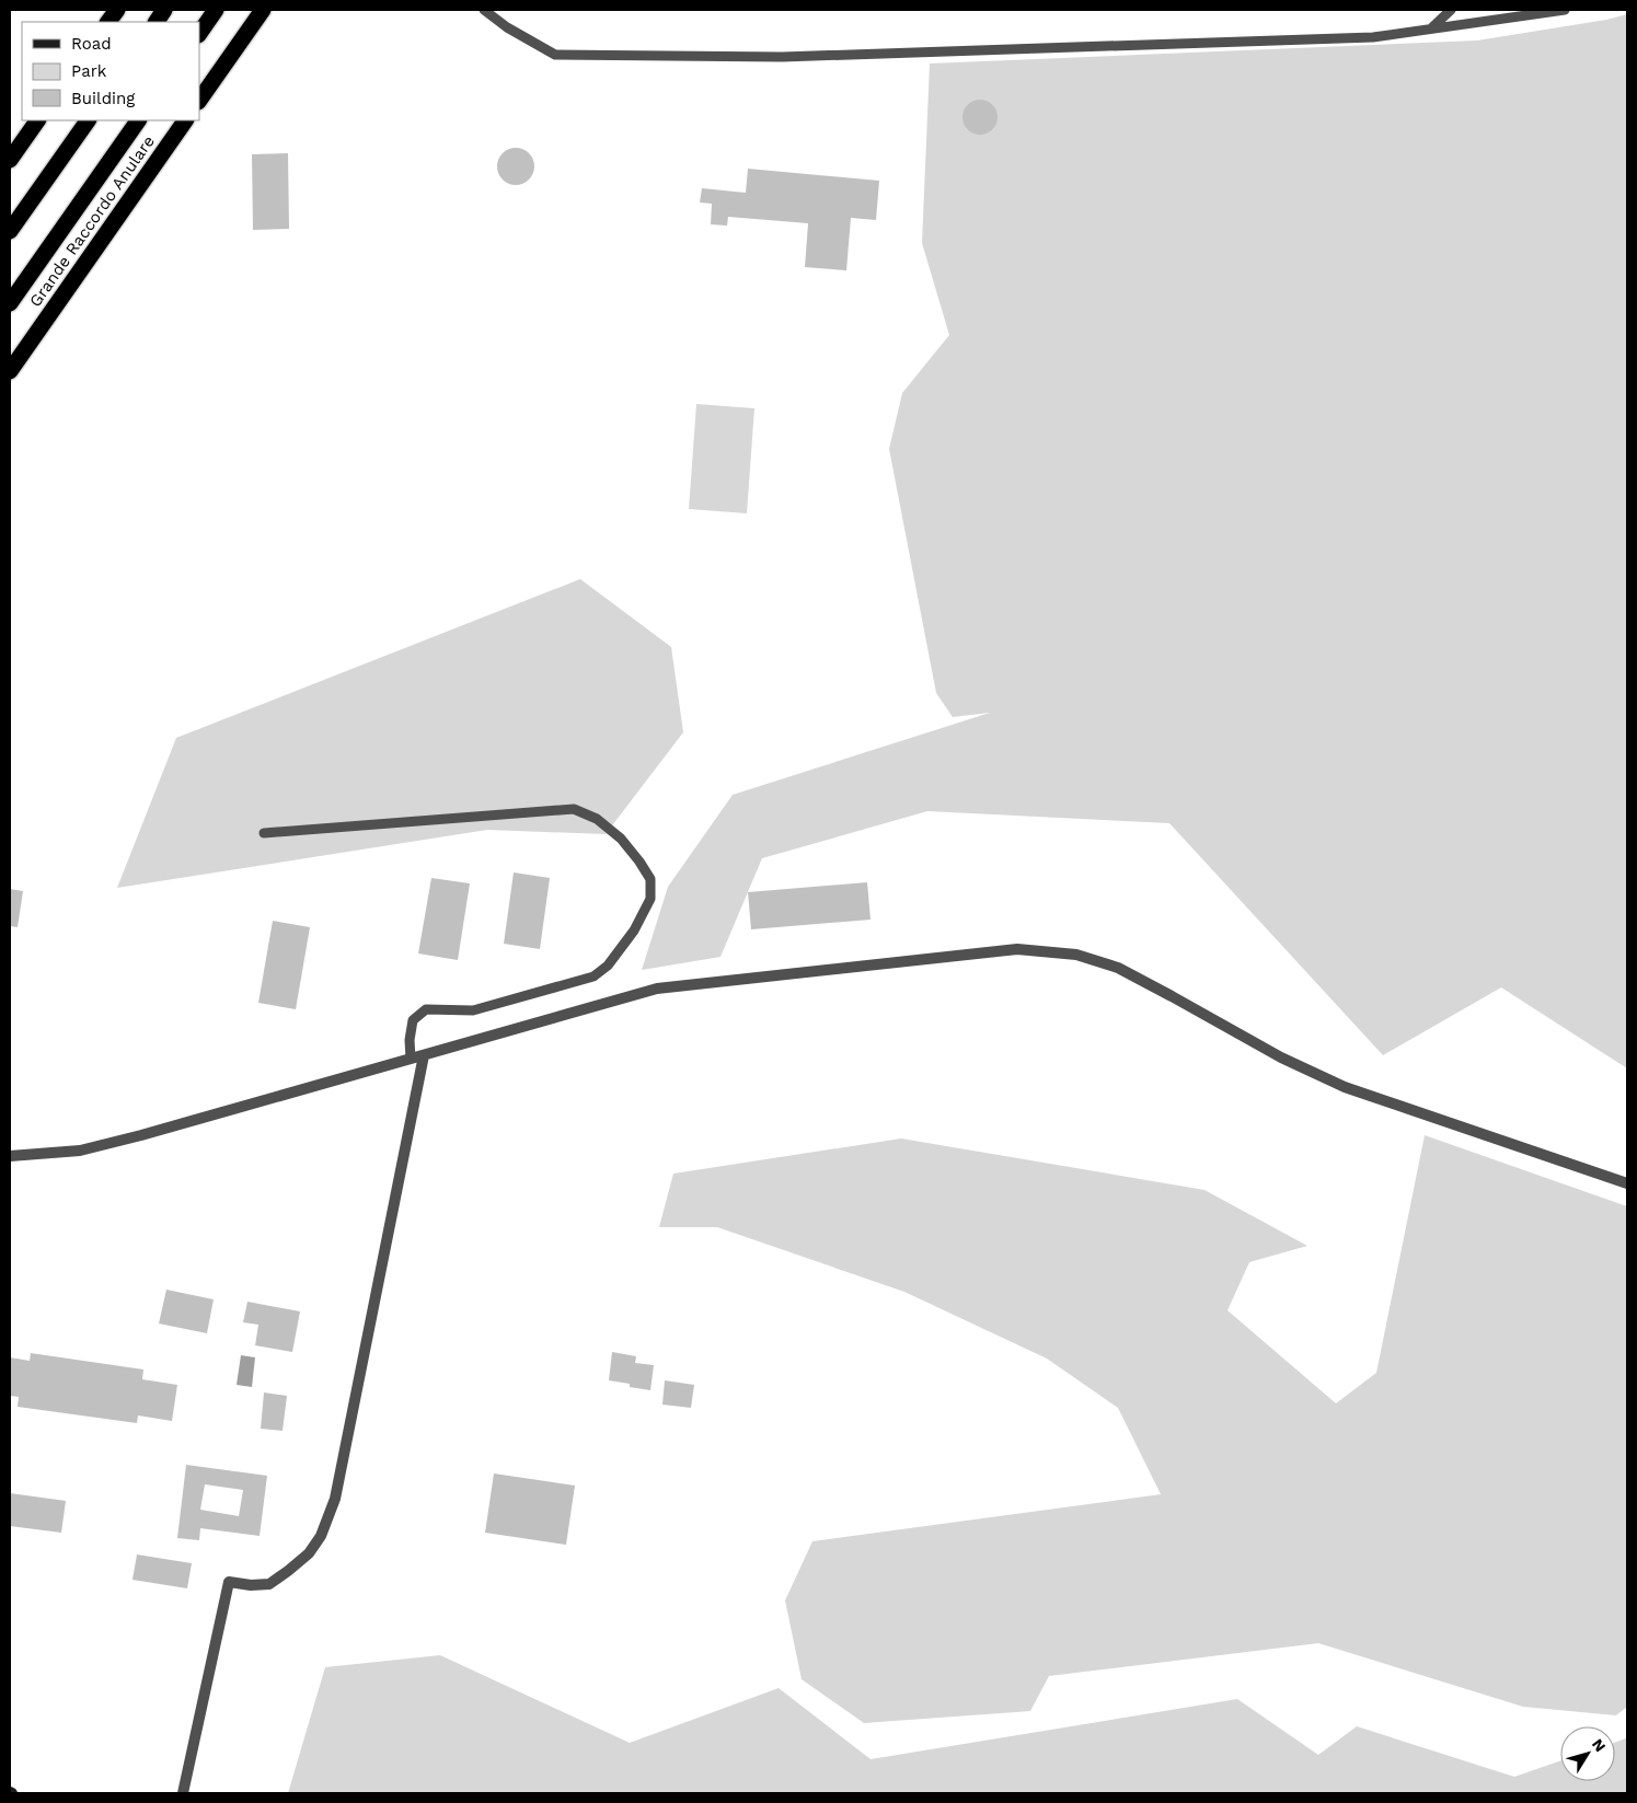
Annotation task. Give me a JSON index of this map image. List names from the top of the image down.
{
  "streets": {
    "highway": ["Grande Raccordo Anulare"]
  },
  "legend": ["Road", "Park", "Building"],
  "north": "top right"
}
